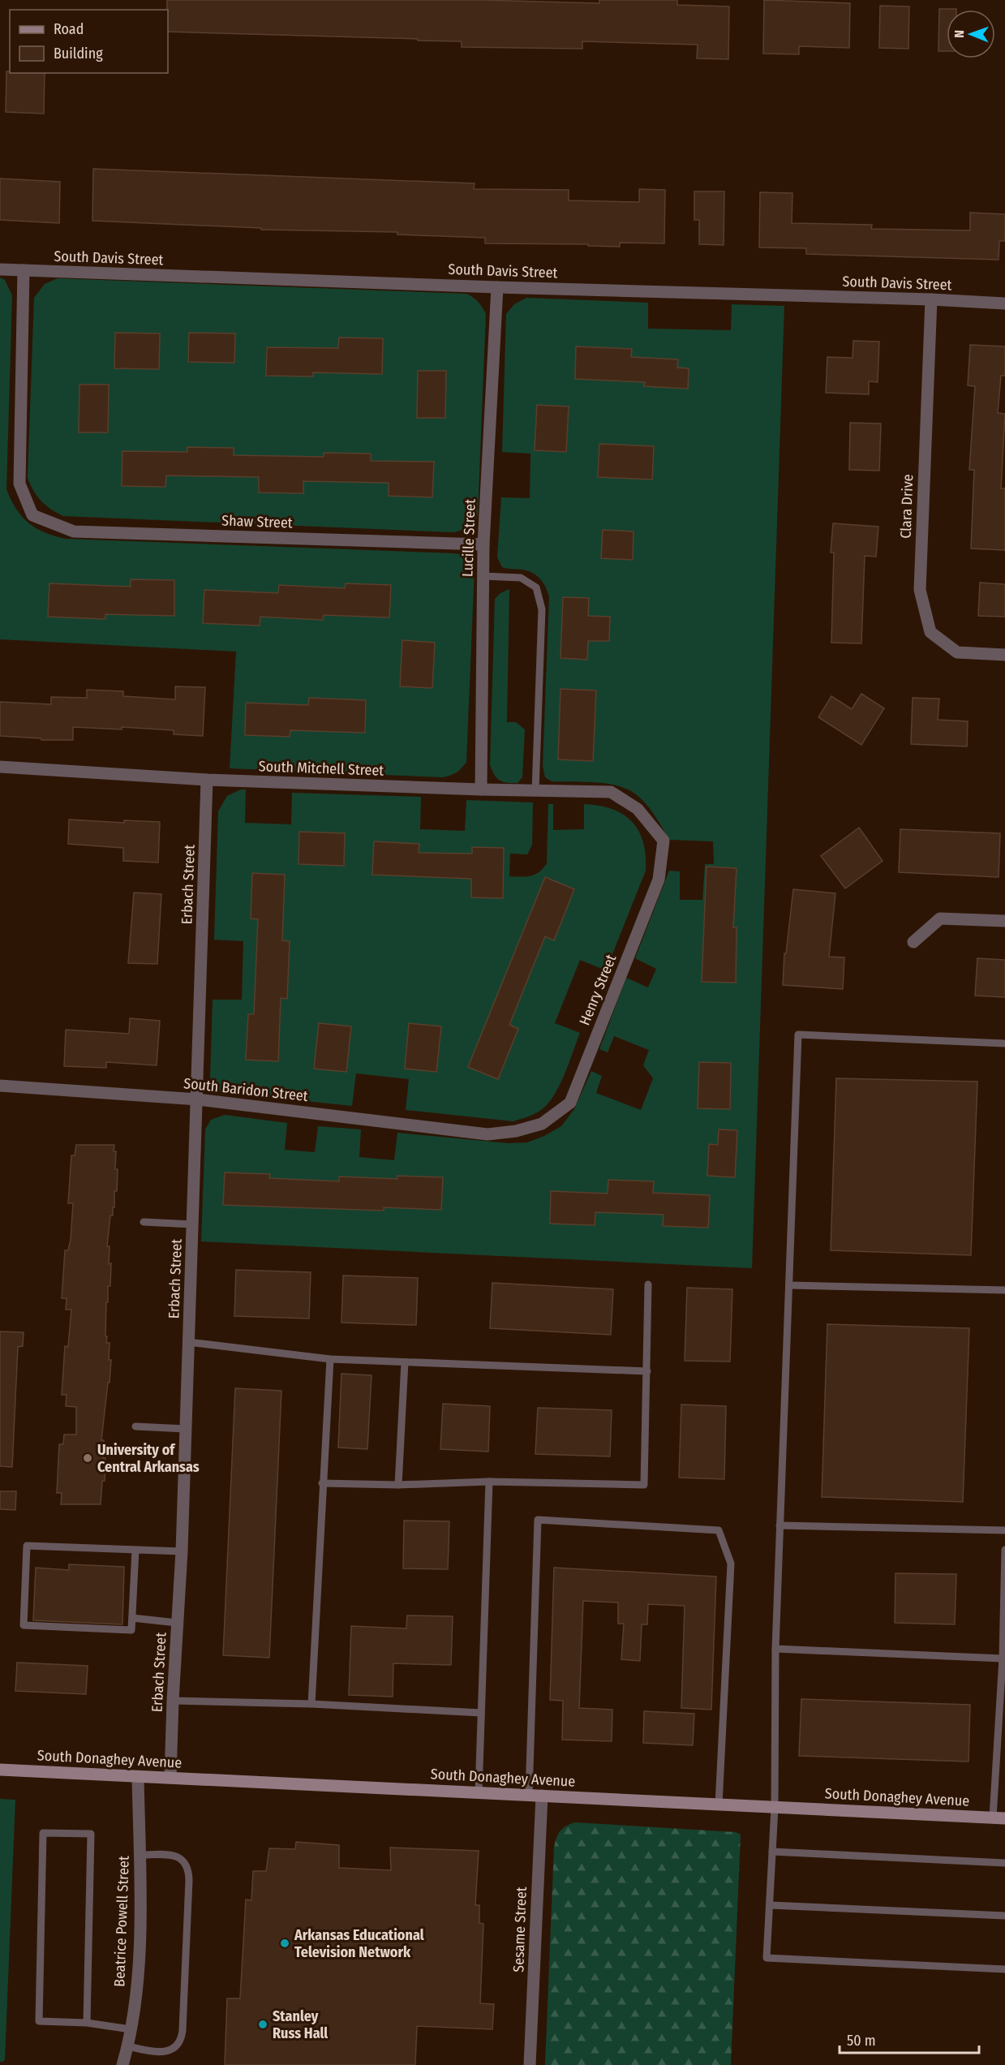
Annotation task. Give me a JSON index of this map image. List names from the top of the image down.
{
  "streets": {
    "street": [
      "South Davis Street",
      "Clara Drive",
      "Shaw Street",
      "Lucille Street",
      "South Mitchell Street",
      "Erbach Street",
      "Henry Street",
      "South Baridon Street",
      "South Donaghey Avenue",
      "Beatrice Powell Street",
      "Sesame Street"
    ]
  },
  "crossings": [
    ["South Davis Street", "Clara Drive"],
    ["South Davis Street", "Shaw Street"],
    ["South Davis Street", "Lucille Street"],
    ["Shaw Street", "Lucille Street"],
    ["Lucille Street", "South Mitchell Street"],
    ["South Mitchell Street", "Erbach Street"],
    ["South Mitchell Street", "Henry Street"],
    ["Erbach Street", "South Baridon Street"],
    ["Erbach Street", "South Donaghey Avenue"],
    ["Henry Street", "South Baridon Street"],
    ["South Donaghey Avenue", "Beatrice Powell Street"],
    ["South Donaghey Avenue", "Sesame Street"]
  ],
  "places": ["University of Central Arkansas", "Arkansas Educational Television Network", "Stanley Russ Hall"],
  "legend": ["Road", "Building"],
  "scale_bar": "50 m",
  "north": "left"
}
